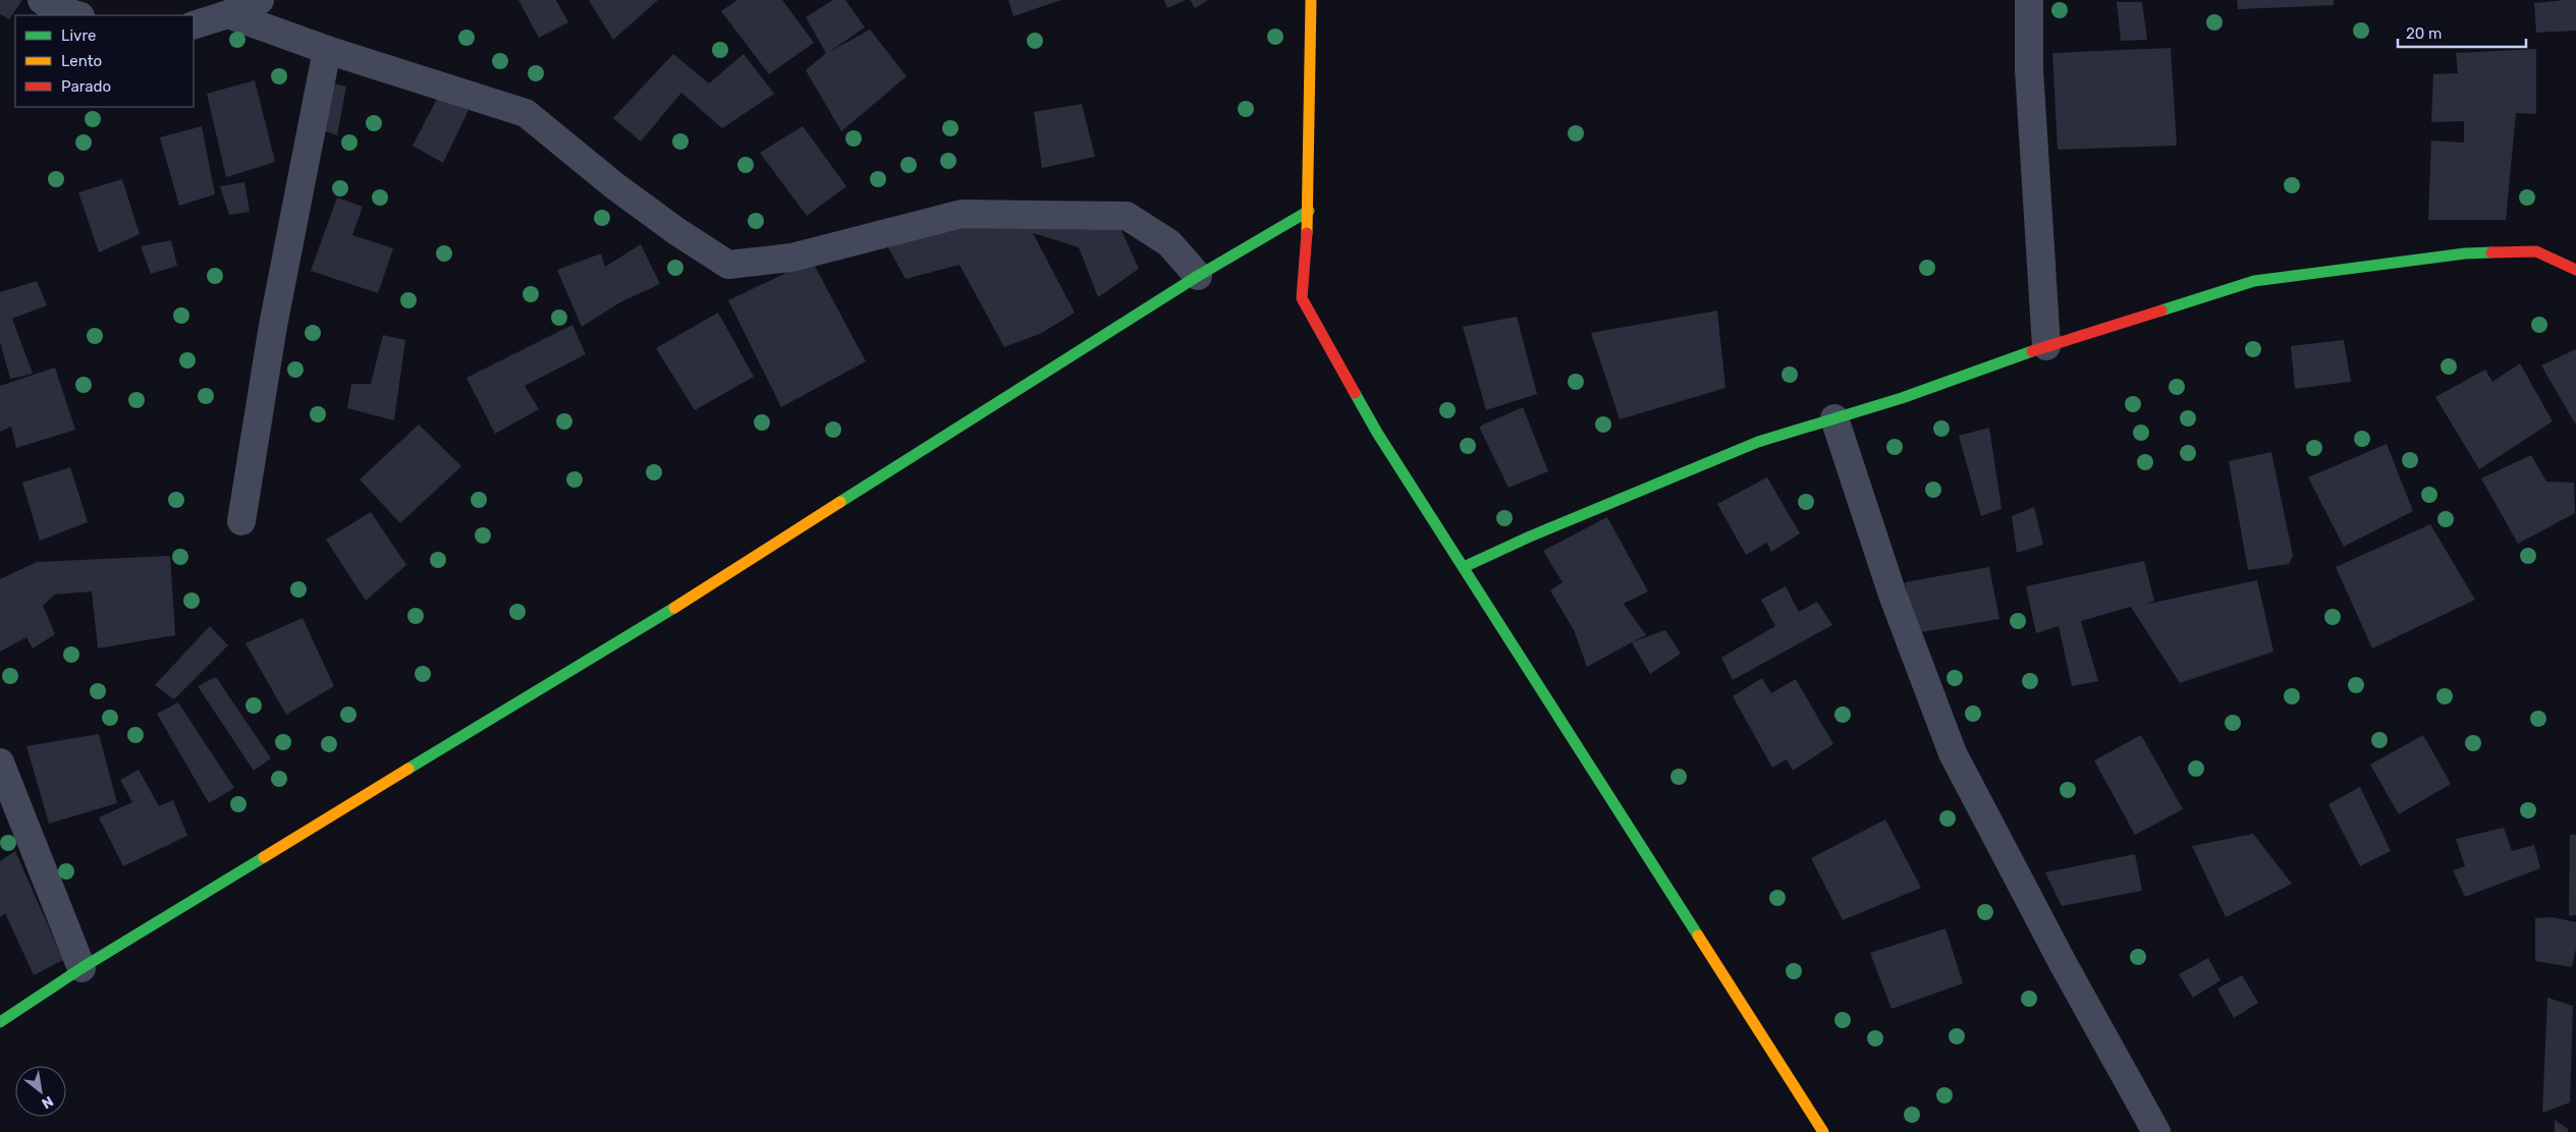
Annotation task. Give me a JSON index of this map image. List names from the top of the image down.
{
  "legend": ["Livre", "Lento", "Parado"],
  "scale_bar": "20 m",
  "north": "bottom right"
}
